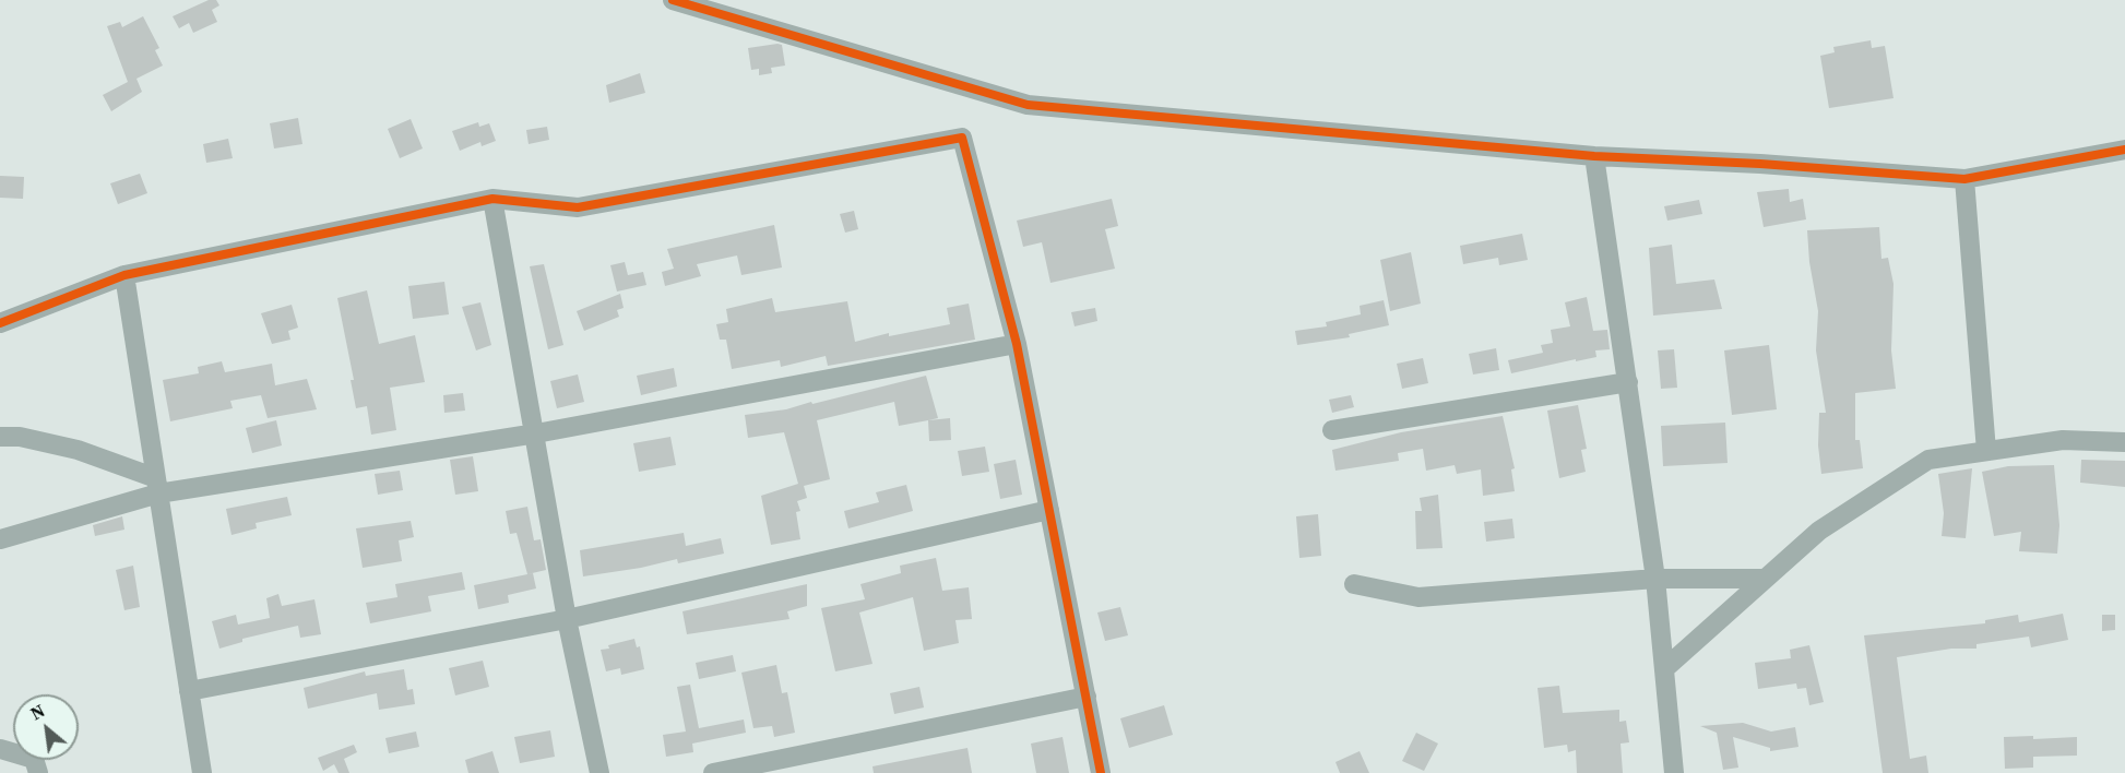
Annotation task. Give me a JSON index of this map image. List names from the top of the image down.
{
  "north": "top left"
}
